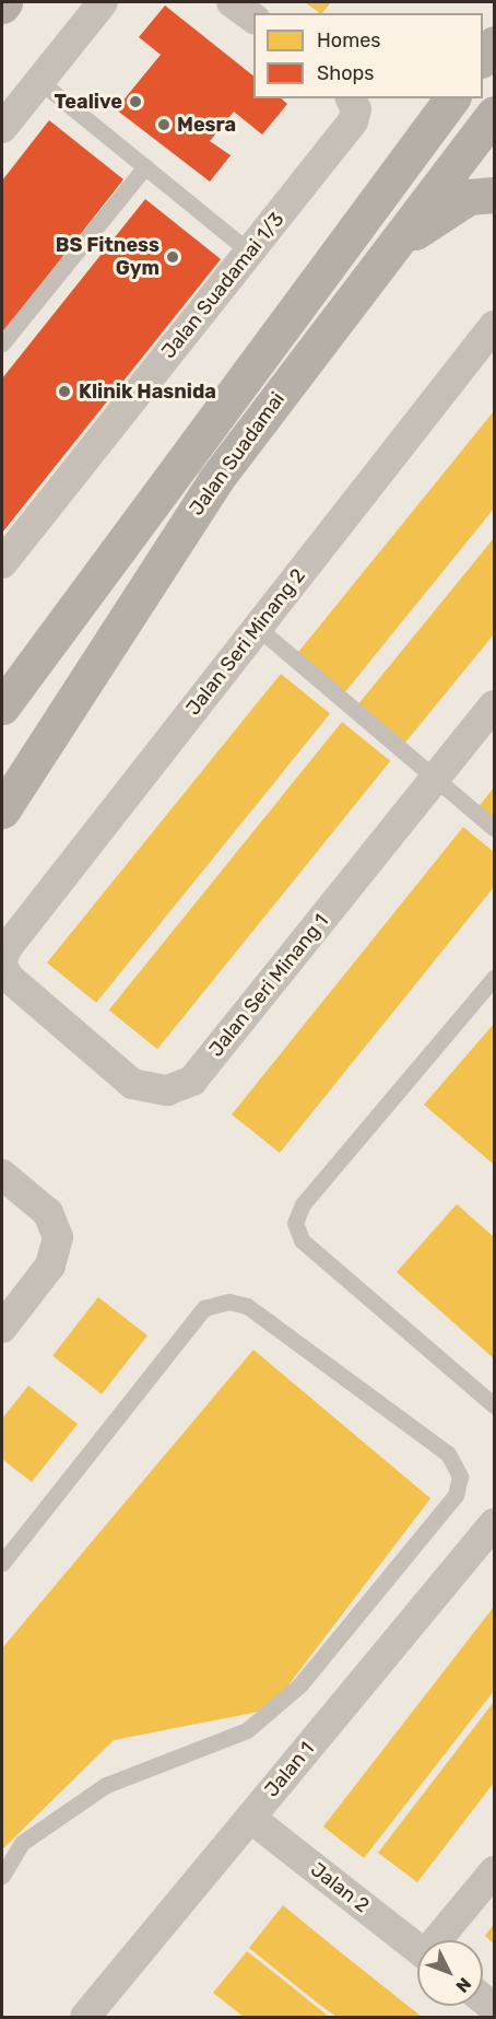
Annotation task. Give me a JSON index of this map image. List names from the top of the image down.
{
  "streets": {
    "main road": ["Jalan Suadamai"],
    "street": [
      "Jalan Suadamai 1/3",
      "Jalan Seri Minang 2",
      "Jalan Seri Minang 1",
      "Jalan 1",
      "Jalan 2"
    ]
  },
  "crossings": [
    ["Jalan 1", "Jalan 2"]
  ],
  "places": [
    "Tealive",
    "Mesra",
    "BS Fitness Gym",
    "Klinik Hasnida"
  ],
  "legend": ["Homes", "Shops"],
  "north": "bottom right"
}
